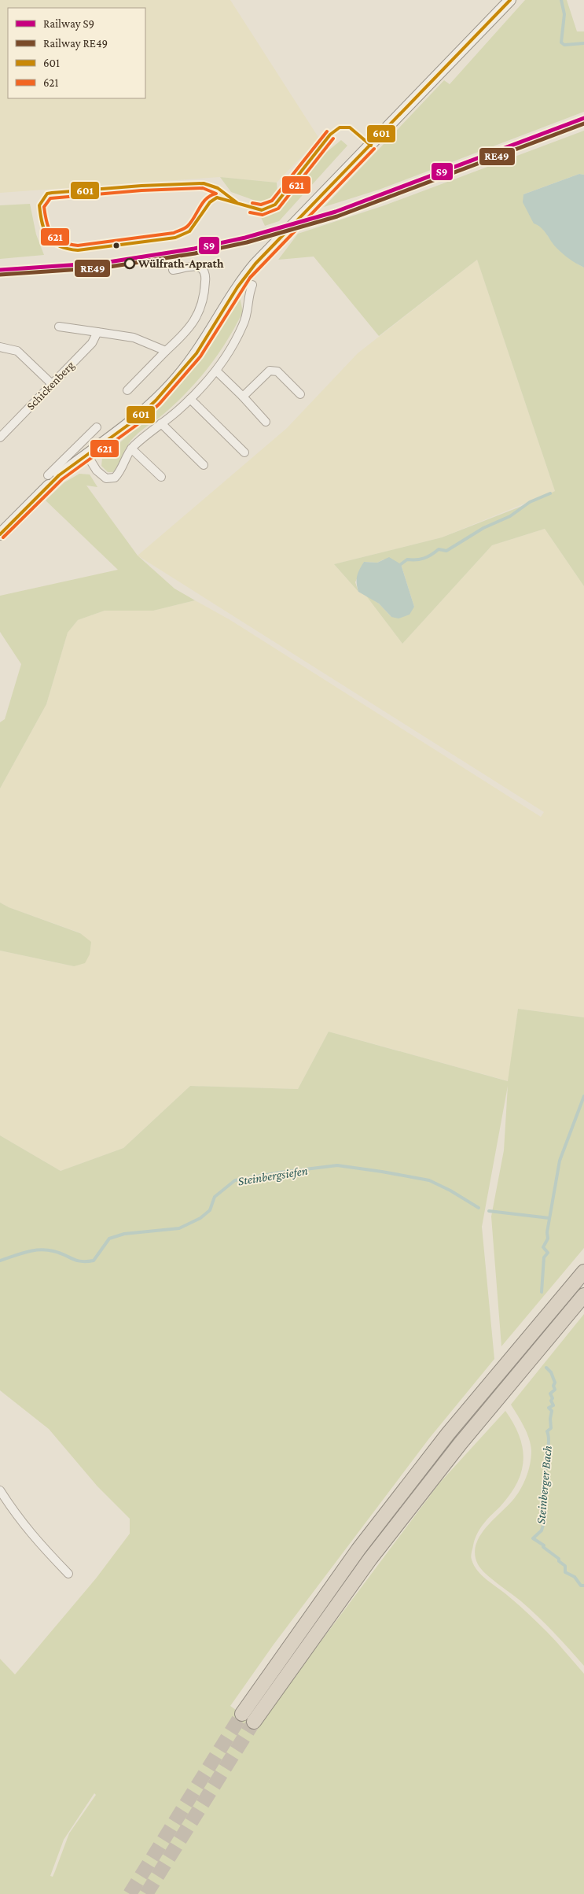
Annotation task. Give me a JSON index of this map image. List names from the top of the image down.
{
  "streets": {
    "street": ["Schickenberg"]
  },
  "water": ["Steinbergsiefen", "Steinberger Bach"],
  "places": ["Wülfrath-Aprath"],
  "lines": [
    "transit line 601",
    "rail line S9",
    "rail line RE49",
    "transit line 621"
  ],
  "legend": [
    "Railway S9",
    "Railway RE49",
    "601",
    "621"
  ]
}
